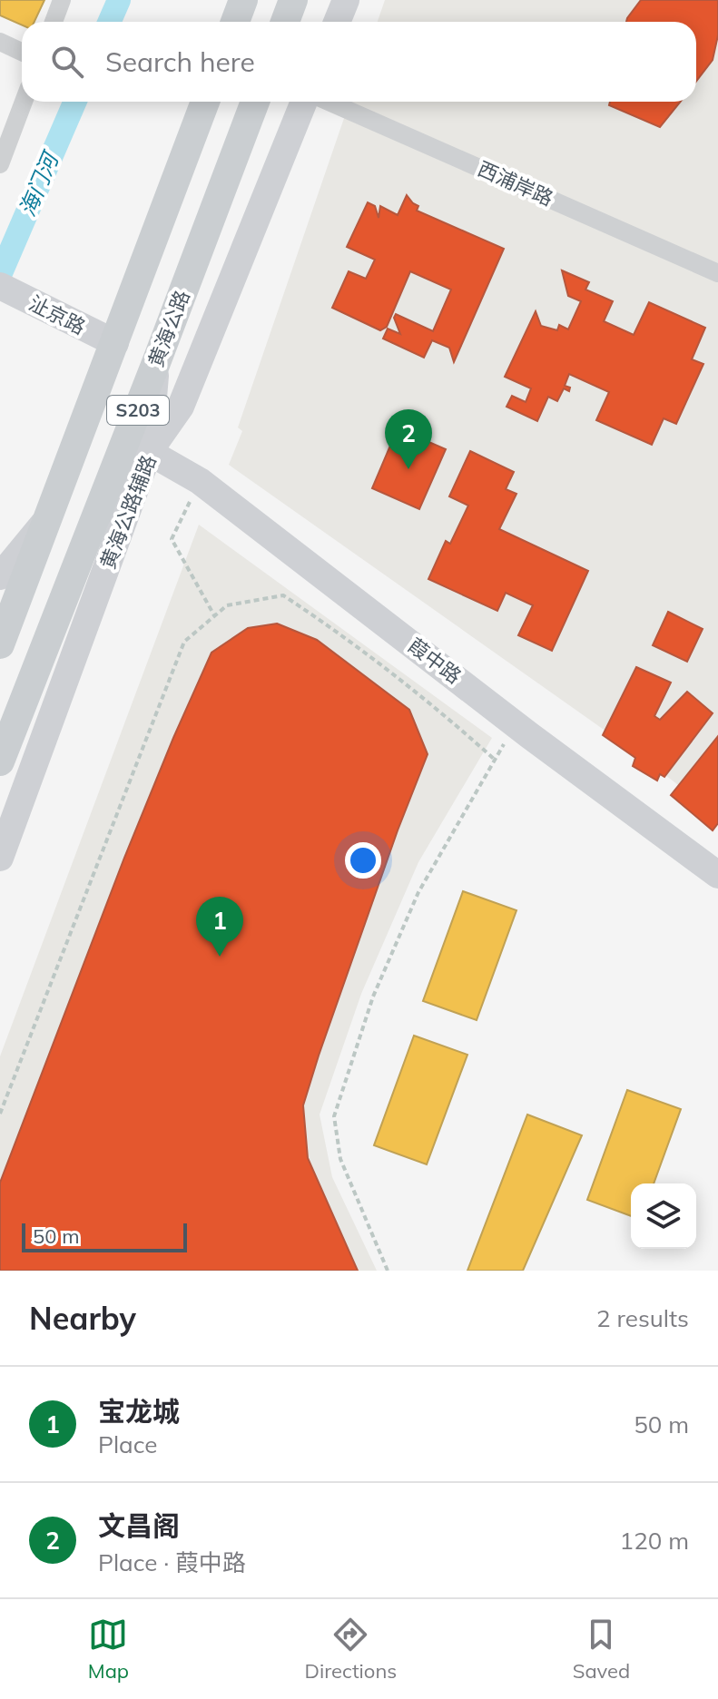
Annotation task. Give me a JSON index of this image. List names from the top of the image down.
{
  "streets": {
    "main road": [
      "沚京路",
      "黄海公路",
      "S203",
      "黄海公路辅路",
      "葭中路"
    ],
    "street": ["西浦岸路"]
  },
  "crossings": [
    ["沚京路", "S203"],
    ["黄海公路辅路", "葭中路"]
  ],
  "water": ["海门河"],
  "scale_bar": "50 m",
  "page": {
    "search": "Search here",
    "pins": ["2", "1"],
    "scale": "50 m",
    "heading": ["Nearby", "2 results"],
    "list": [
      {
        "mark": "1",
        "name": "宝龙城",
        "note": "Place",
        "value": "50 m"
      },
      {
        "mark": "2",
        "name": "文昌阁",
        "note": "Place · 葭中路",
        "value": "120 m"
      }
    ],
    "nav": ["Map", "Directions", "Saved"]
  }
}
